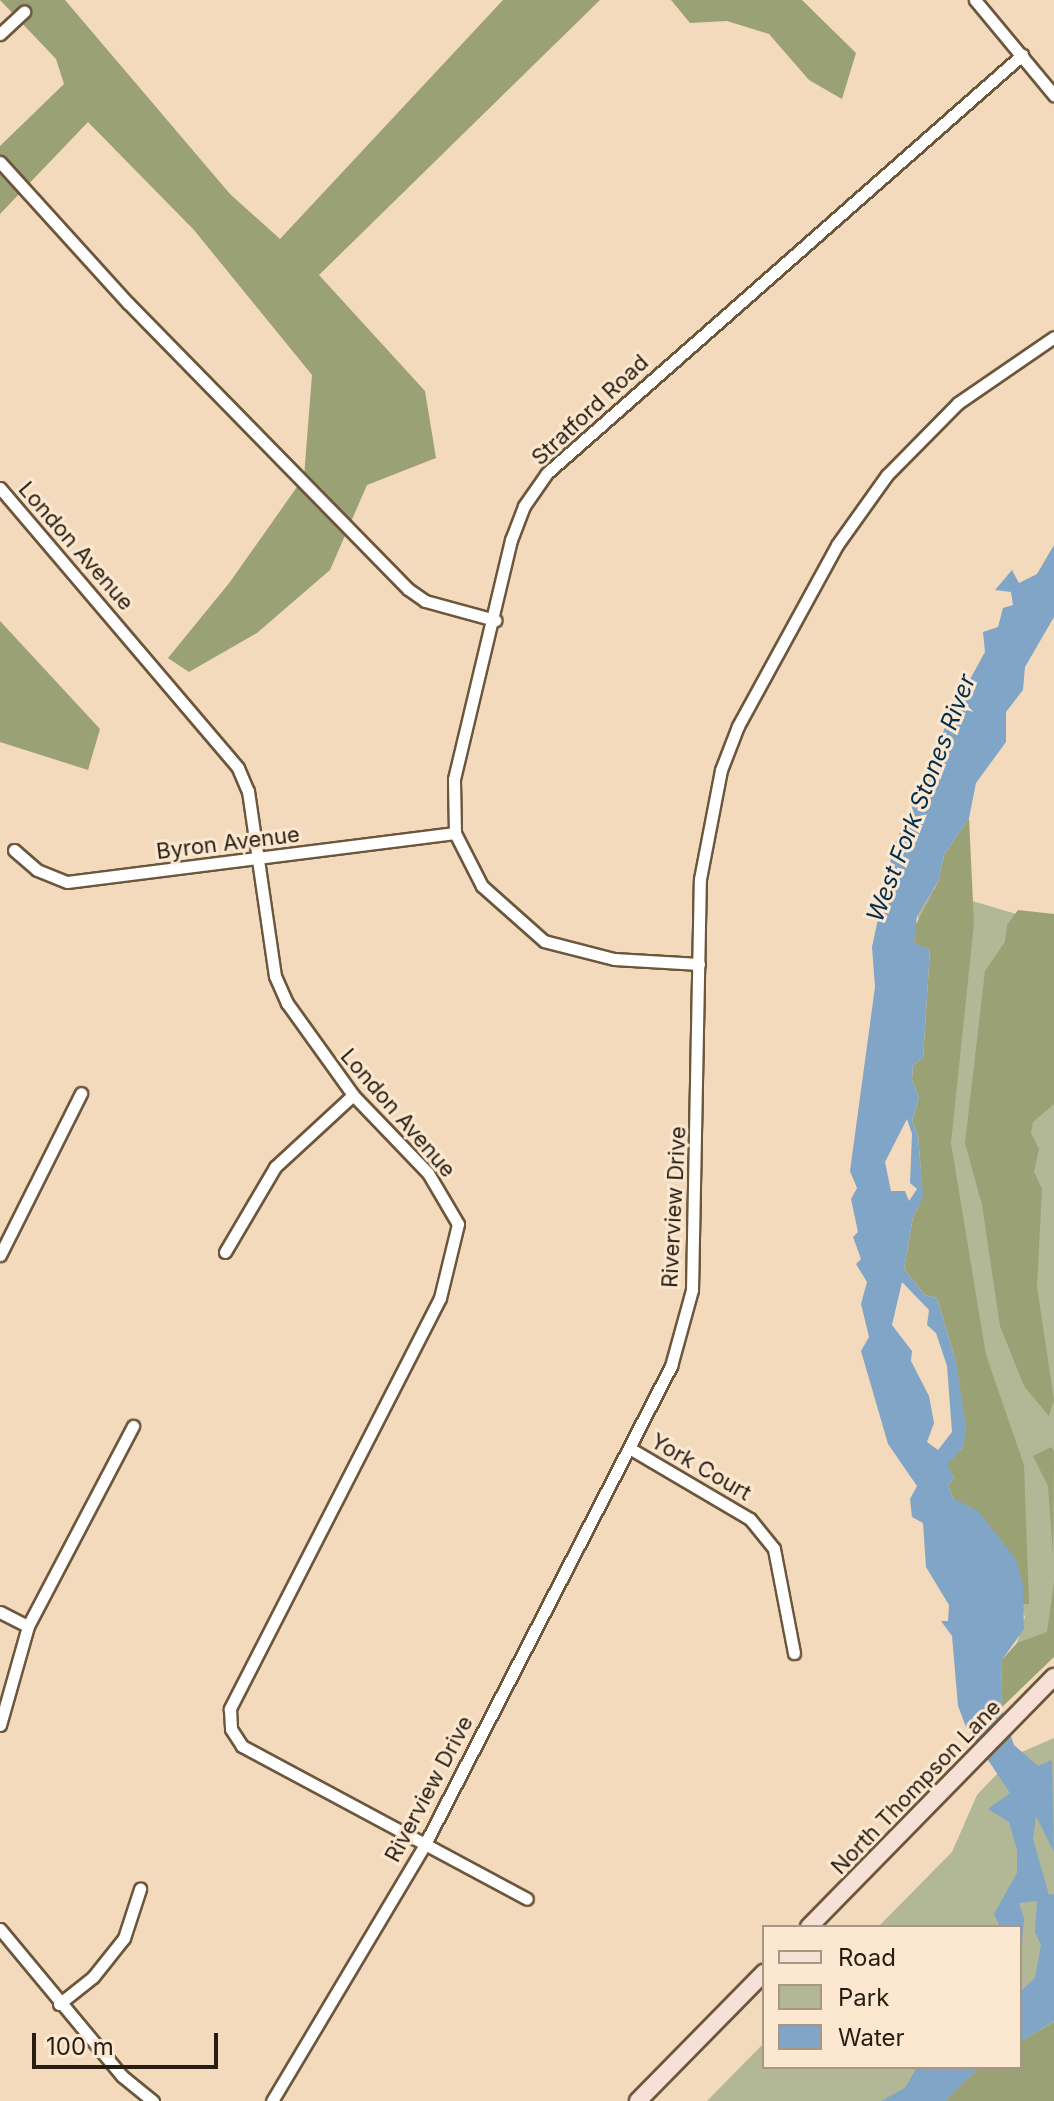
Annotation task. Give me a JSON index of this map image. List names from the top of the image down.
{
  "streets": {
    "main road": ["North Thompson Lane"],
    "street": [
      "Stratford Road",
      "London Avenue",
      "Byron Avenue",
      "Riverview Drive",
      "York Court"
    ]
  },
  "crossings": [
    ["Stratford Road", "Byron Avenue"],
    ["Stratford Road", "Riverview Drive"],
    ["London Avenue", "Byron Avenue"],
    ["London Avenue", "Riverview Drive"],
    ["Riverview Drive", "York Court"]
  ],
  "water": ["West Fork Stones River"],
  "legend": ["Road", "Park", "Water"],
  "scale_bar": "100 m"
}
